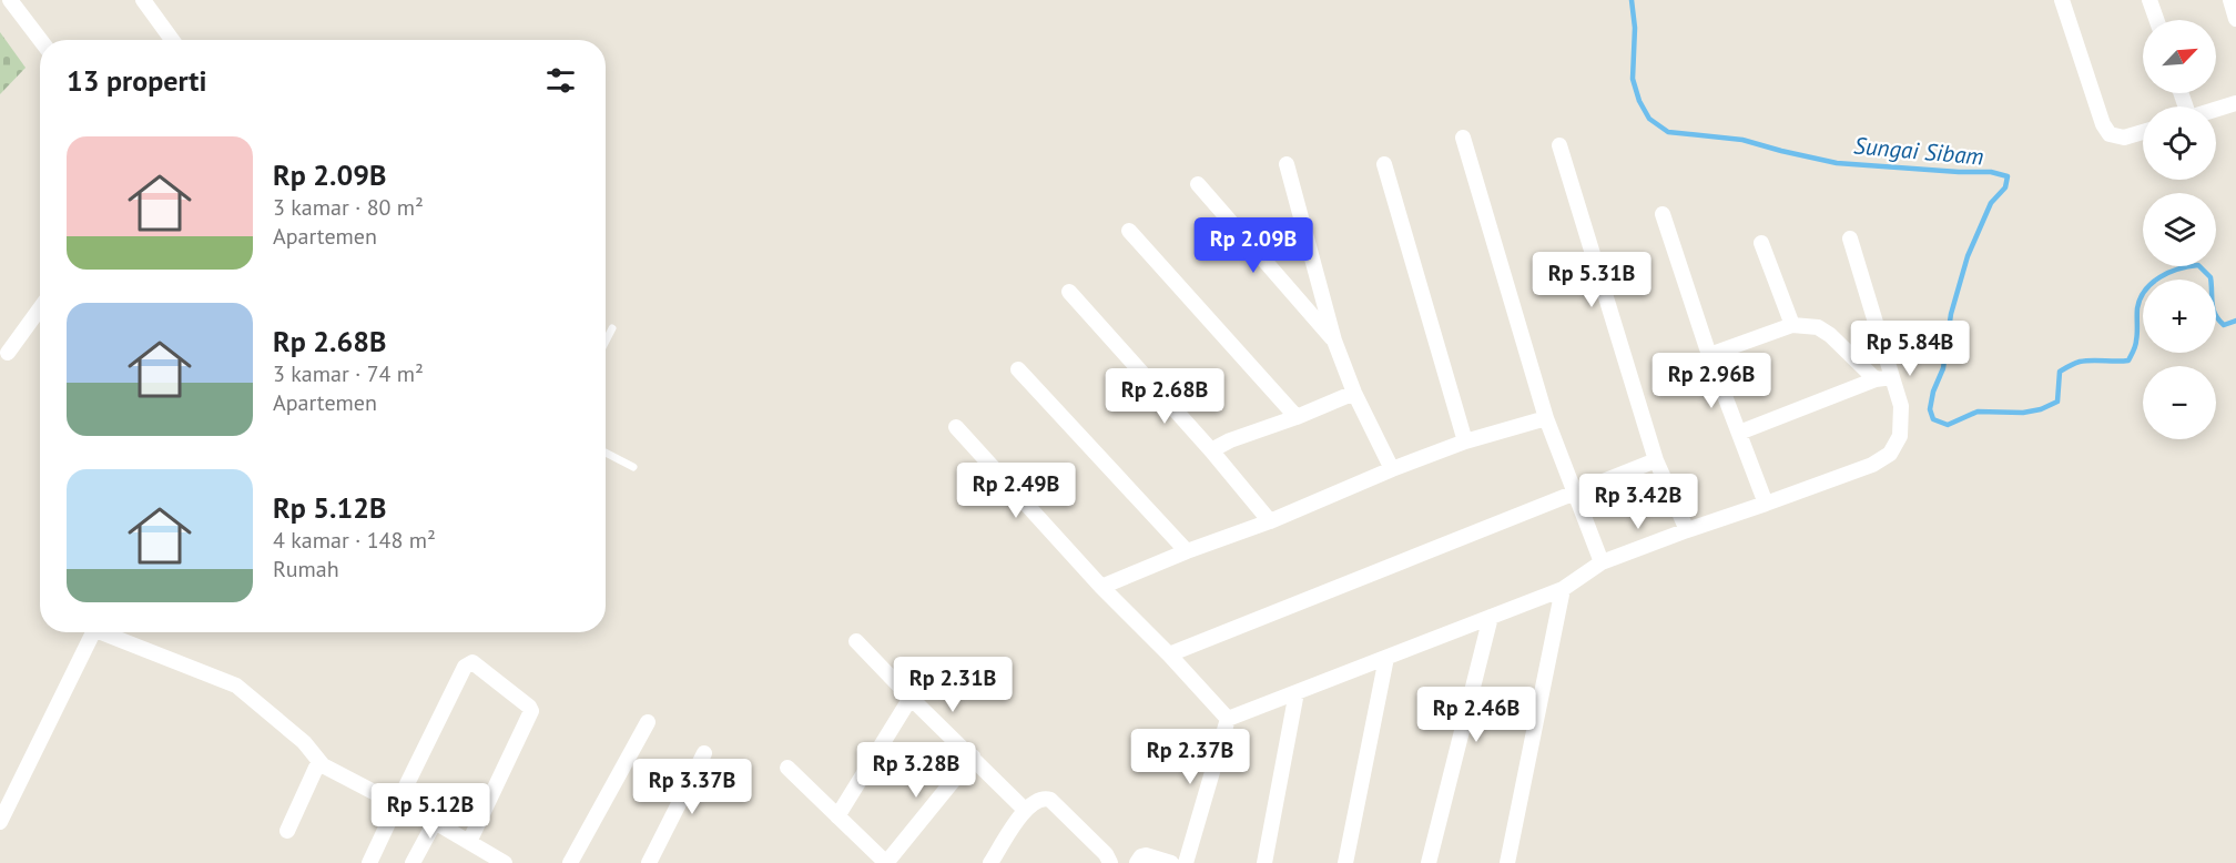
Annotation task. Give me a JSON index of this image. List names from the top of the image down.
{
  "water": ["Sungai Sibam"],
  "north": "top right",
  "page": {
    "map_buttons": ["+", "−"],
    "heading": "13 properti",
    "list": [
      {
        "name": "Rp 2.09B",
        "note": "3 kamar · 80 m² · Apartemen"
      },
      {
        "name": "Rp 2.68B",
        "note": "3 kamar · 74 m² · Apartemen"
      },
      {
        "name": "Rp 5.12B",
        "note": "4 kamar · 148 m² · Rumah"
      }
    ],
    "price": [
      "Rp 2.09B",
      "Rp 5.31B",
      "Rp 5.84B",
      "Rp 2.96B",
      "Rp 2.68B",
      "Rp 2.49B",
      "Rp 3.42B",
      "Rp 2.31B",
      "Rp 2.46B",
      "Rp 2.37B",
      "Rp 3.28B",
      "Rp 3.37B",
      "Rp 5.12B"
    ]
  }
}
